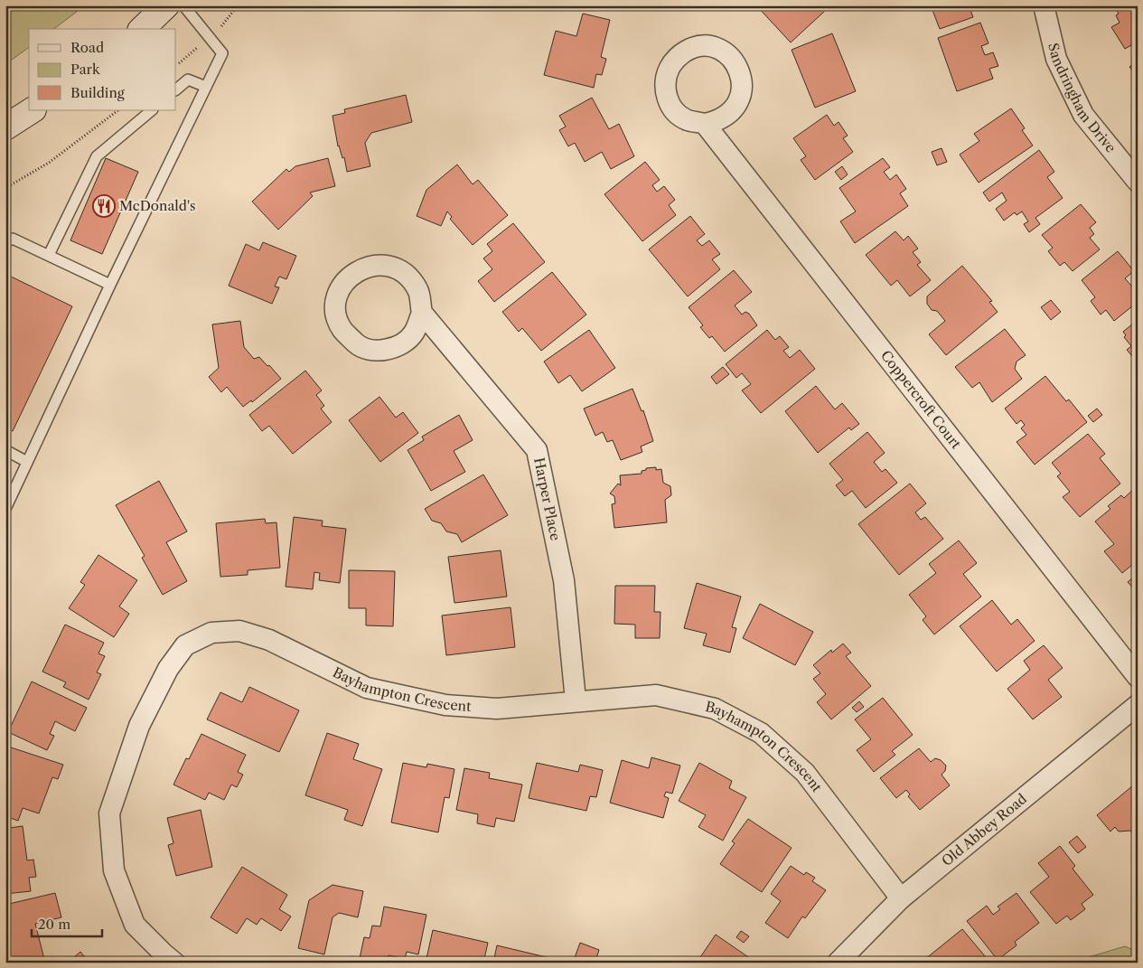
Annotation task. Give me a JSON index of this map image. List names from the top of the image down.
{
  "streets": {
    "street": [
      "Sandringham Drive",
      "Coppercroft Court",
      "Harper Place",
      "Bayhampton Crescent",
      "Old Abbey Road"
    ]
  },
  "crossings": [
    ["Harper Place", "Bayhampton Crescent"],
    ["Bayhampton Crescent", "Old Abbey Road"]
  ],
  "places": {
    "restaurant": ["McDonald's"]
  },
  "legend": ["Road", "Park", "Building"],
  "scale_bar": "20 m"
}
